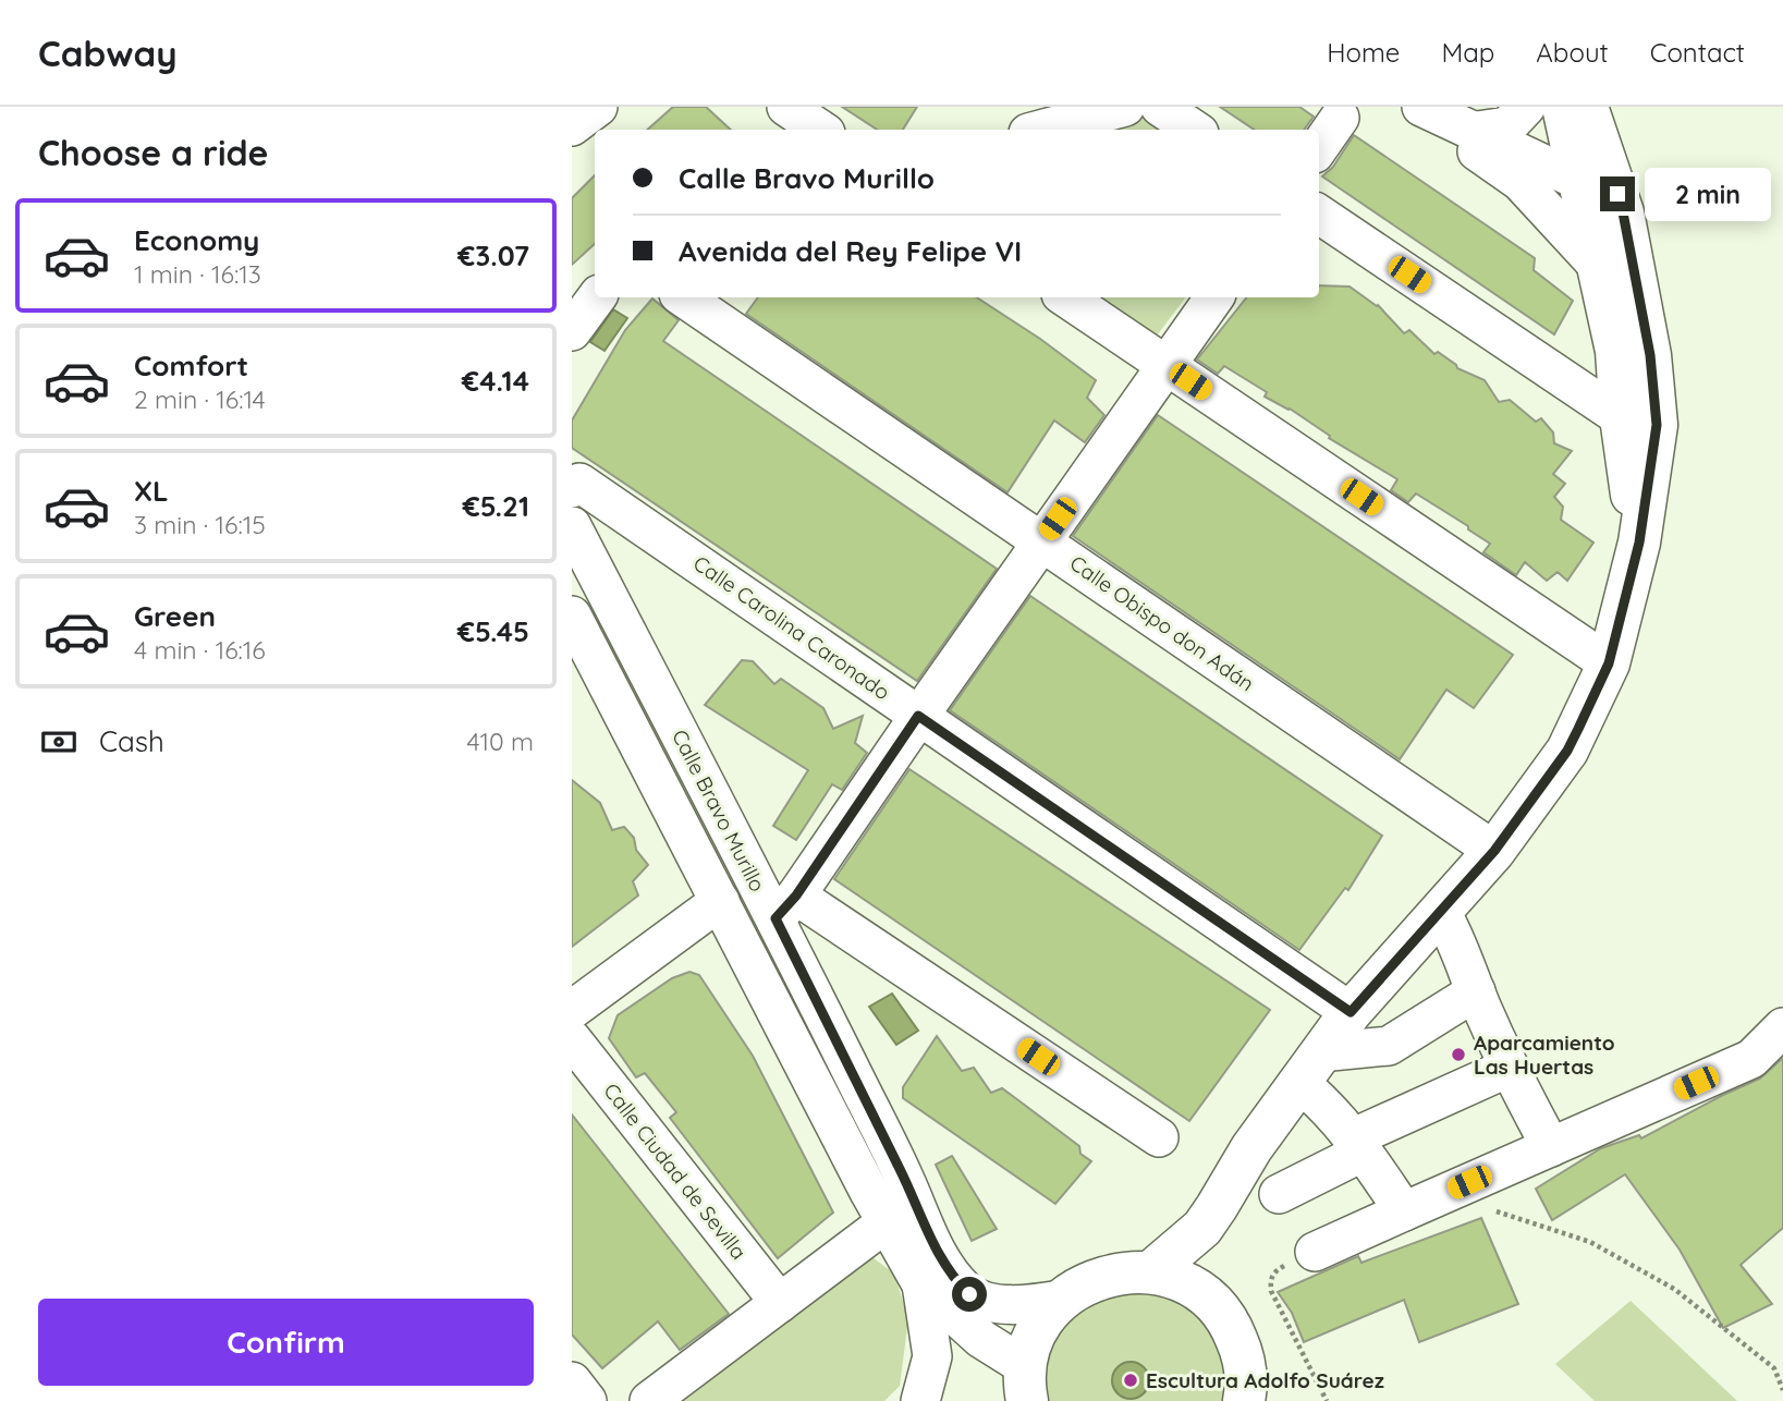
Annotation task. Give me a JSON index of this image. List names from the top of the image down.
{
  "streets": {
    "street": [
      "Calle Obispo don Adán",
      "Calle Carolina Caronado",
      "Calle Bravo Murillo",
      "Calle Ciudad de Sevilla"
    ]
  },
  "places": ["Aparcamiento Las Huertas", "Escultura Adolfo Suárez"],
  "page": {
    "header": "Cabway",
    "nav": [
      "Home",
      "Map",
      "About",
      "Contact"
    ],
    "heading": "Choose a ride",
    "banner": ["Calle Bravo Murillo", "Avenida del Rey Felipe VI"],
    "bubble": "2 min",
    "list": [
      {
        "name": "Economy",
        "note": "1 min · 16:13",
        "value": "€3.07"
      },
      {
        "name": "Comfort",
        "note": "2 min · 16:14",
        "value": "€4.14"
      },
      {
        "name": "XL",
        "note": "3 min · 16:15",
        "value": "€5.21"
      },
      {
        "name": "Green",
        "note": "4 min · 16:16",
        "value": "€5.45"
      }
    ],
    "pay": ["Cash", "410 m"],
    "buttons": "Confirm"
  }
}
